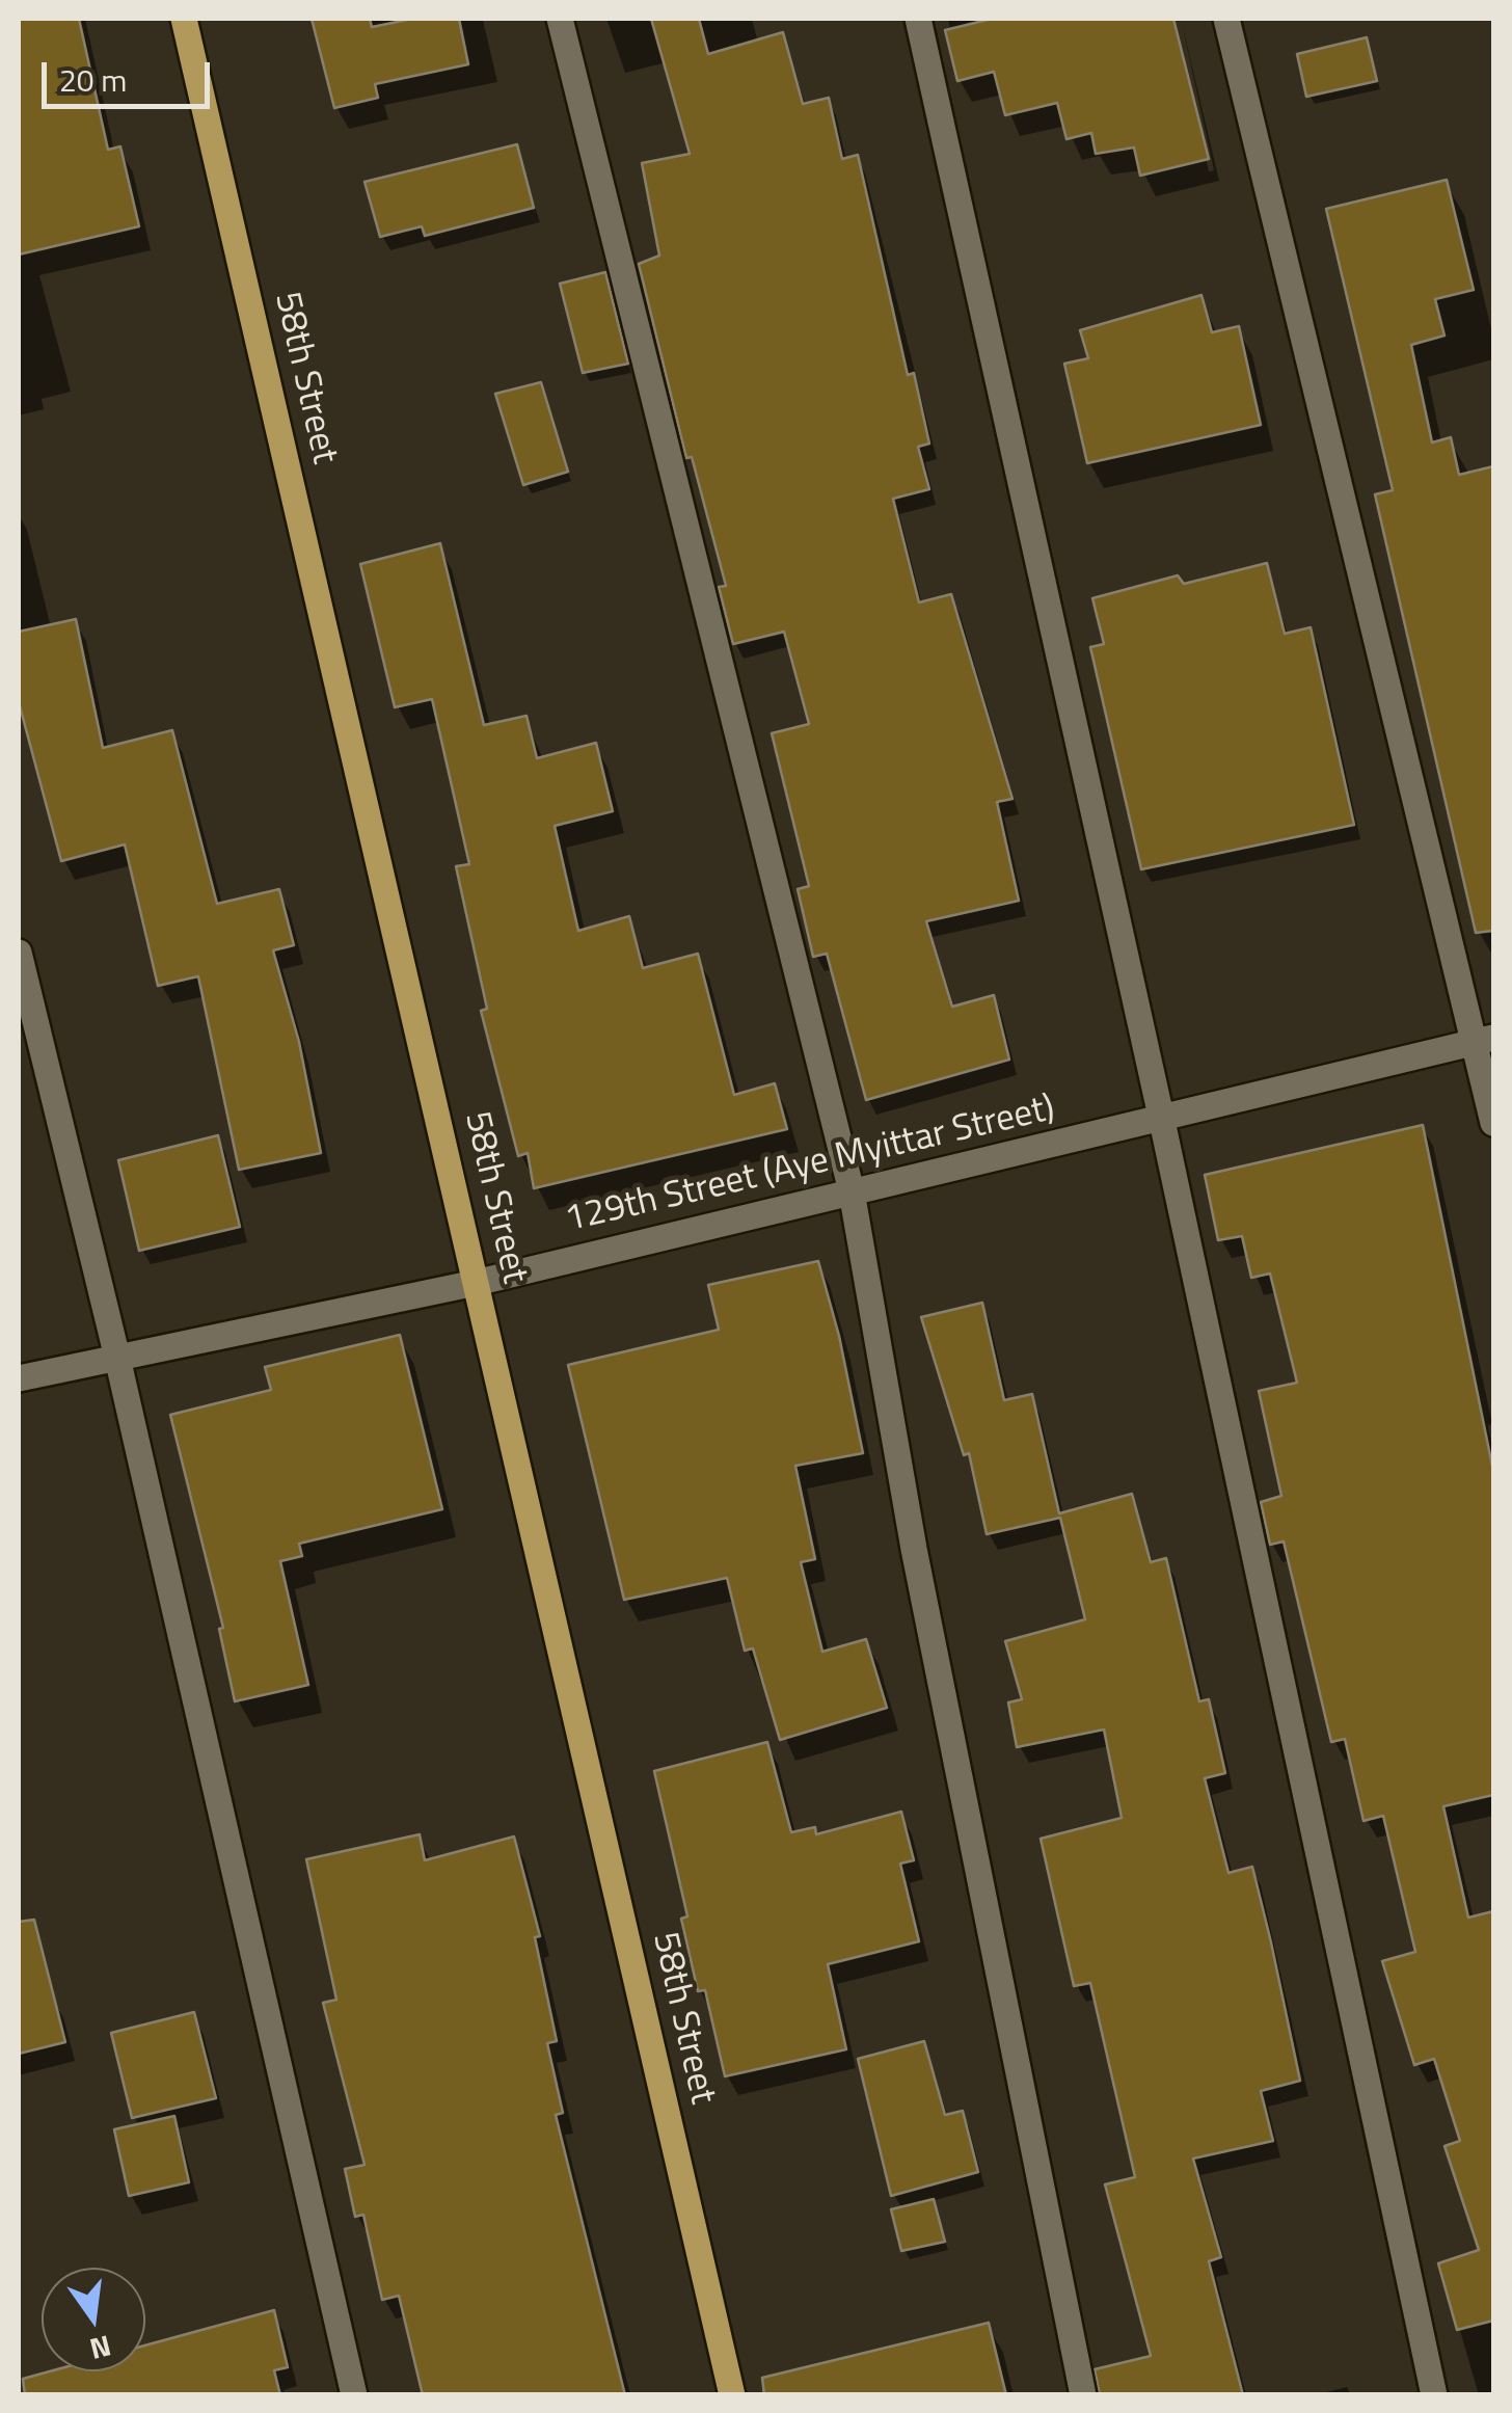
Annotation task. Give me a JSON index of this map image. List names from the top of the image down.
{
  "streets": {
    "main road": ["58th Street"],
    "street": ["129th Street (Aye Myittar Street)"]
  },
  "crossings": [
    ["58th Street", "129th Street (Aye Myittar Street)"]
  ],
  "scale_bar": "20 m",
  "north": "bottom"
}
